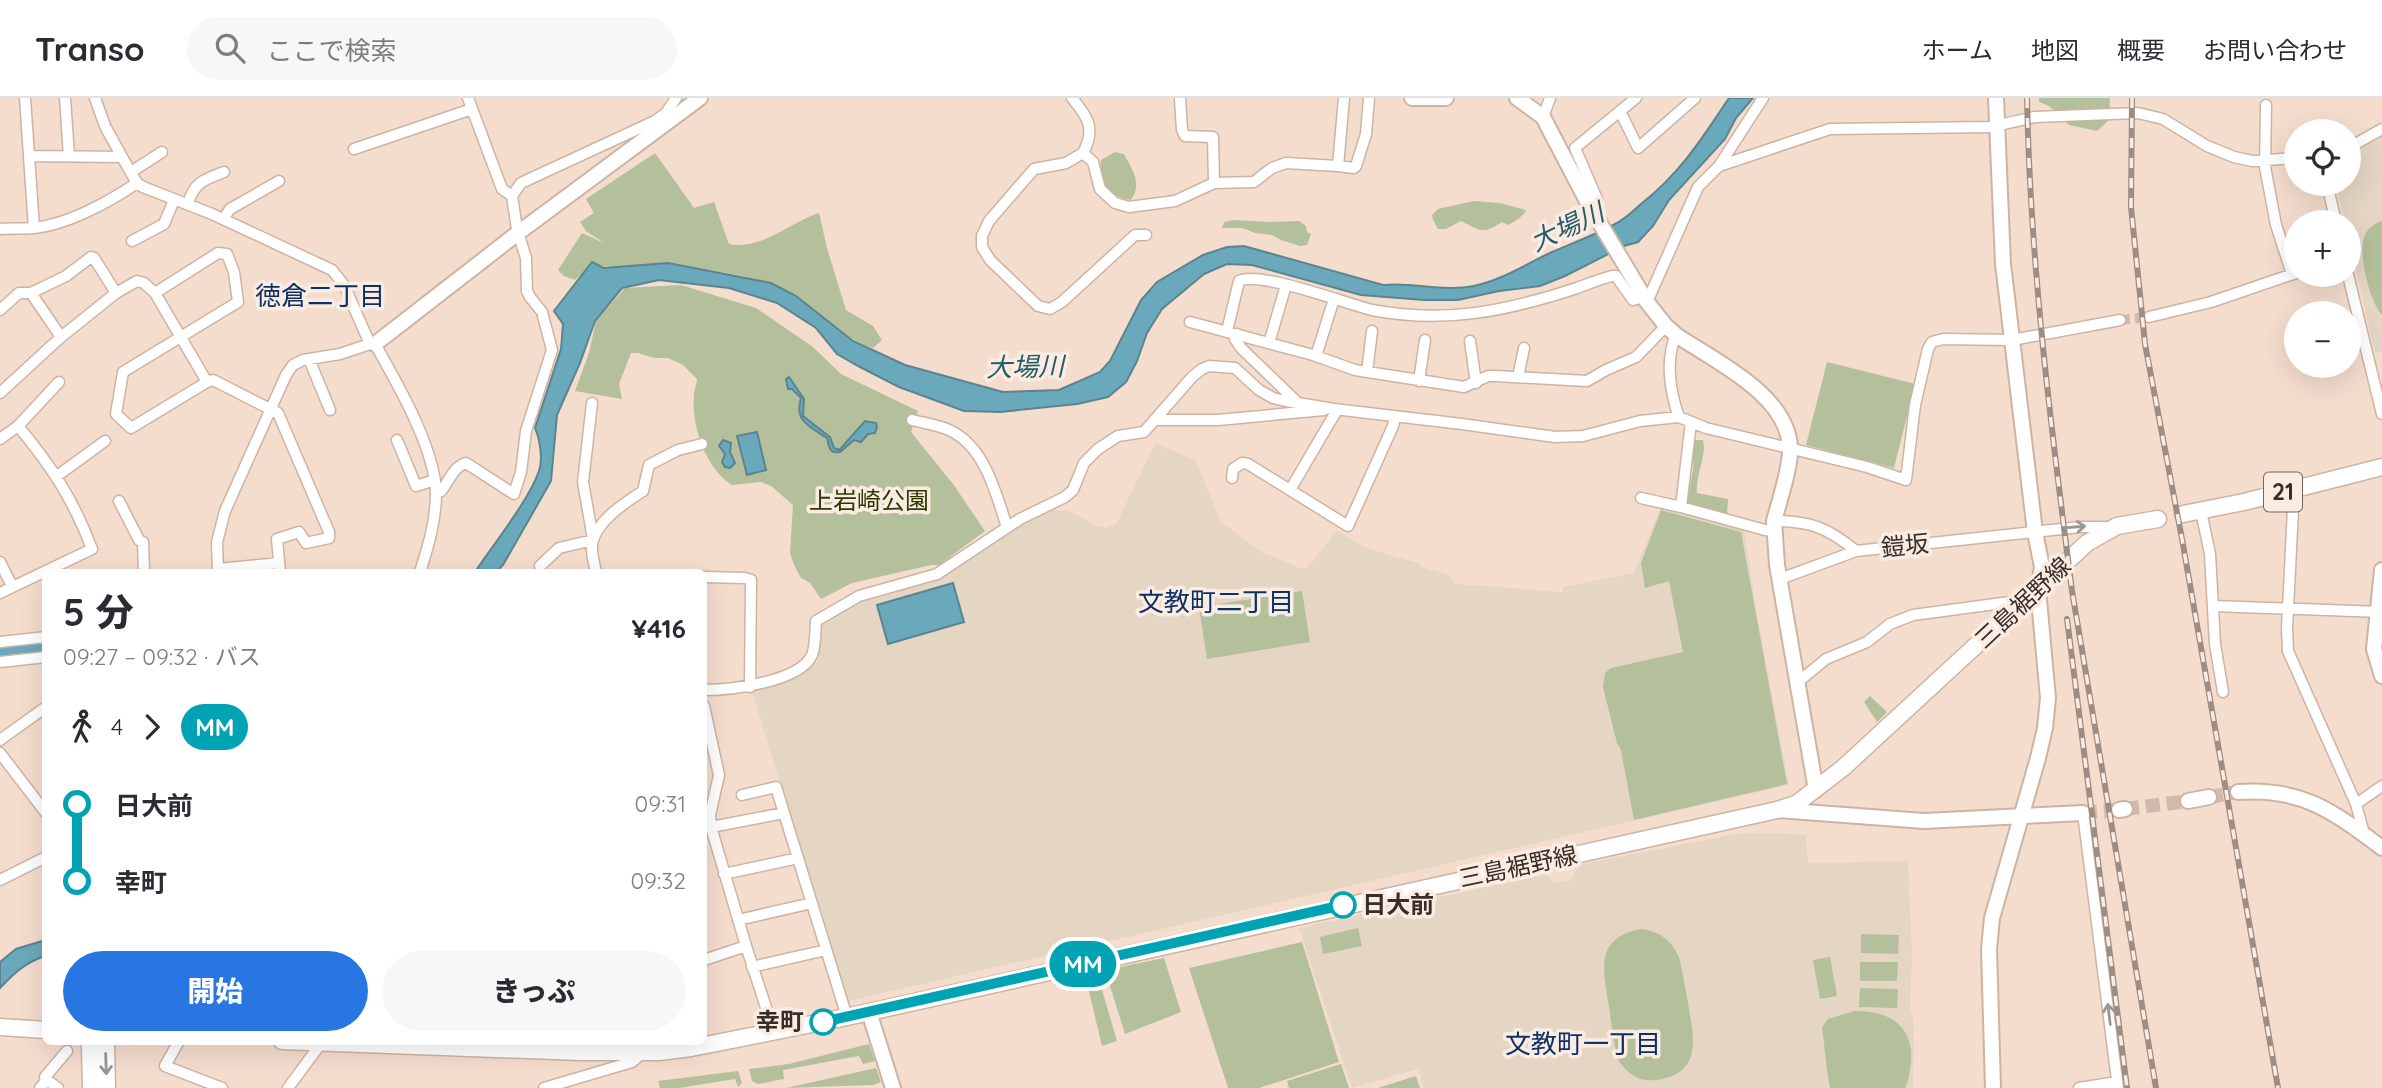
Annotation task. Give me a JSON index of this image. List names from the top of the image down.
{
  "streets": {
    "main road": ["21", "三島裾野線"],
    "street": ["鎧坂"]
  },
  "crossings": [
    ["鎧坂", "三島裾野線"]
  ],
  "districts": ["徳倉二丁目", "文教町二丁目", "文教町一丁目"],
  "water": ["大場川"],
  "parks": ["上岩崎公園"],
  "places": ["日大前", "幸町"],
  "lines": ["bus line MM"],
  "page": {
    "header": "Transo",
    "search": "ここで検索",
    "nav": [
      "ホーム",
      "地図",
      "概要",
      "お問い合わせ"
    ],
    "on_map": "MM",
    "map_buttons": ["+", "−"],
    "heading": ["5 分", "09:27 – 09:32 · バス", "¥416"],
    "legs": ["4", "MM"],
    "list": [
      {
        "name": "日大前",
        "value": "09:31"
      },
      {
        "name": "幸町",
        "value": "09:32"
      }
    ],
    "buttons": ["開始", "きっぷ"]
  }
}
